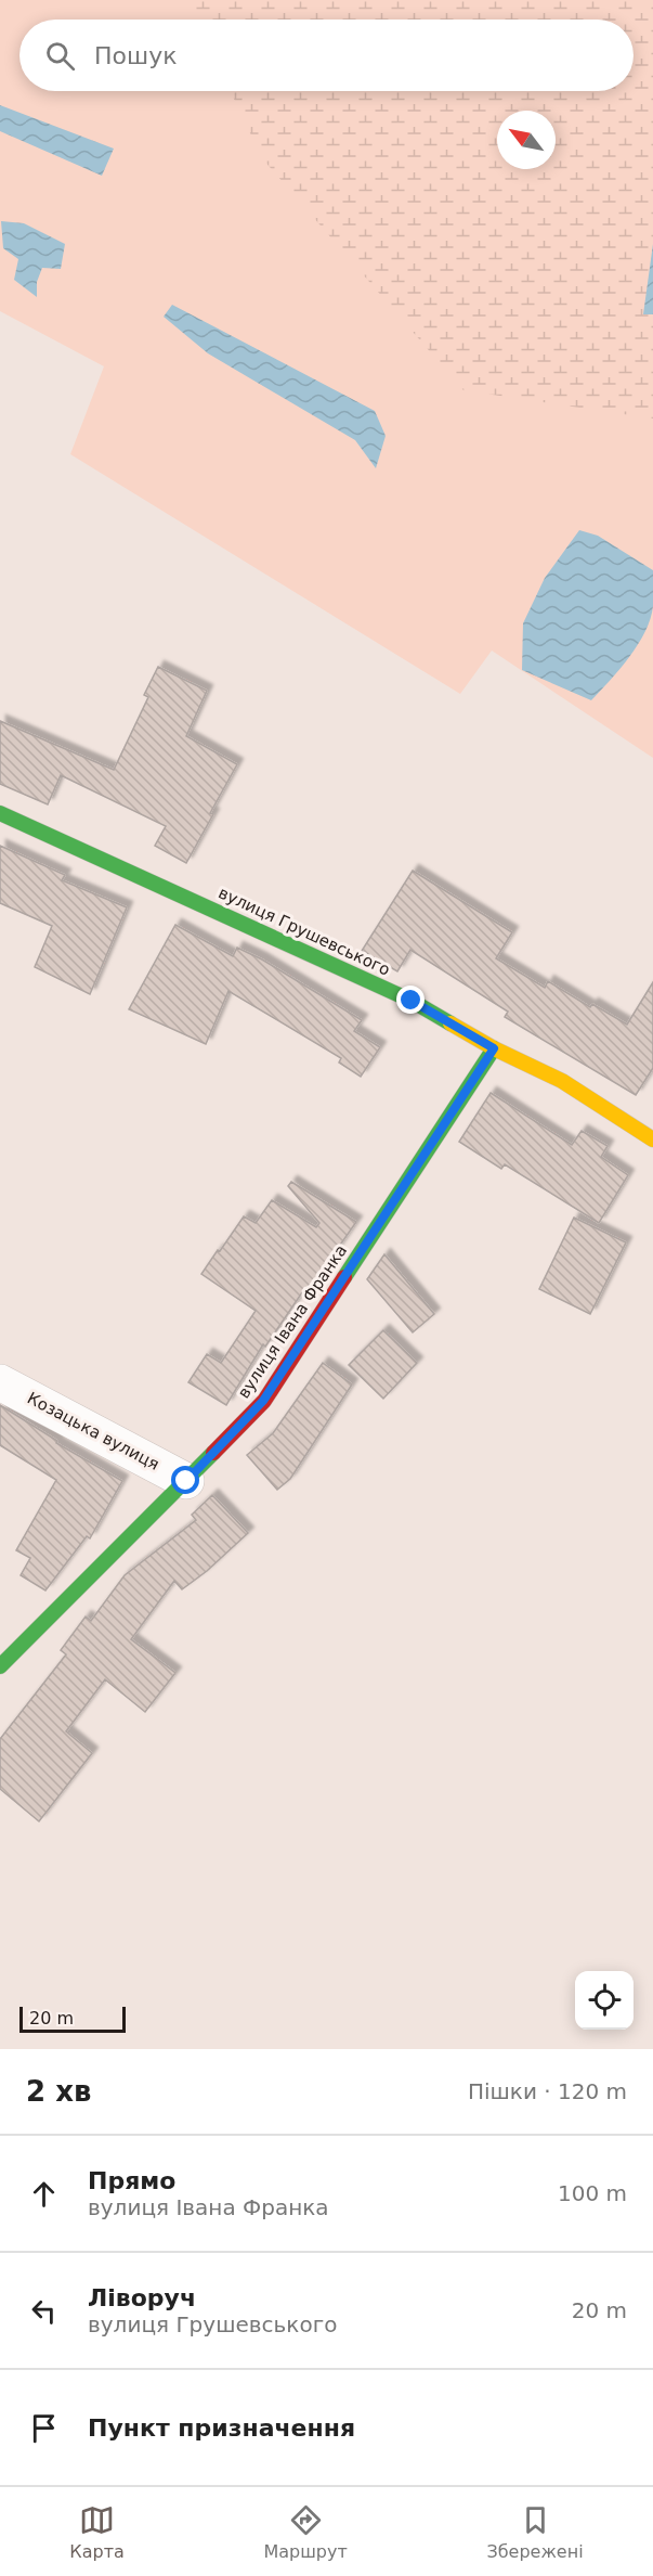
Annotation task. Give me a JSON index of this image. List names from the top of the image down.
{
  "streets": {
    "street": ["вулиця Грушевського", "вулиця Івана Франка", "Козацька вулиця"]
  },
  "crossings": [
    ["вулиця Грушевського", "вулиця Івана Франка"],
    ["вулиця Івана Франка", "Козацька вулиця"]
  ],
  "scale_bar": "20 m",
  "north": "top left",
  "page": {
    "search": "Пошук",
    "scale": "20 m",
    "heading": ["2 хв", "Пішки · 120 m"],
    "list": [
      ["Прямо", "вулиця Івана Франка", "100 m"],
      ["Ліворуч", "вулиця Грушевського", "20 m"],
      "Пункт призначення"
    ],
    "nav": ["Карта", "Маршрут", "Збережені"]
  }
}
